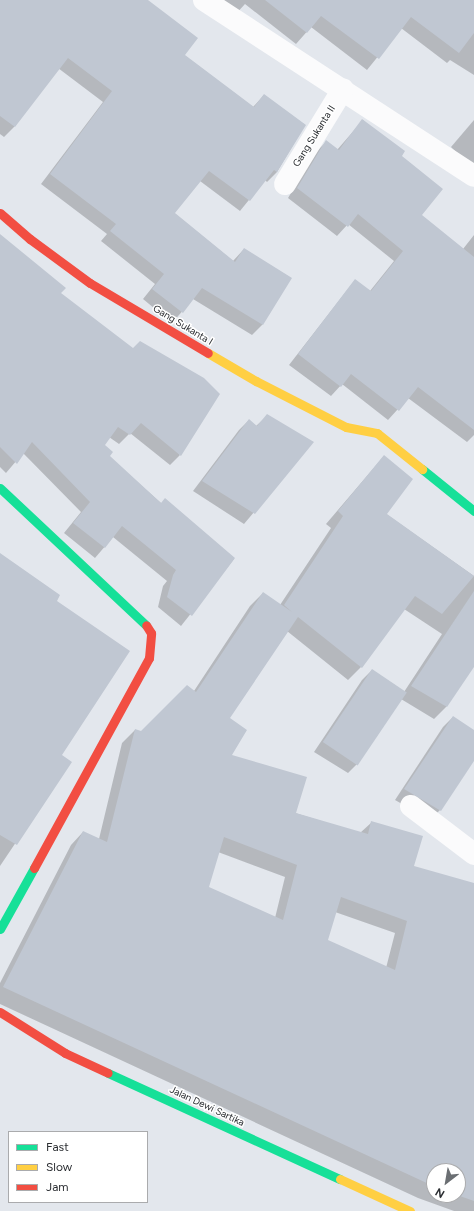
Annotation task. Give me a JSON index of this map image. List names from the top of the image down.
{
  "streets": {
    "street": ["Gang Sukanta II", "Gang Sukanta I", "Jalan Dewi Sartika"]
  },
  "legend": ["Fast", "Slow", "Jam"],
  "north": "bottom left"
}
